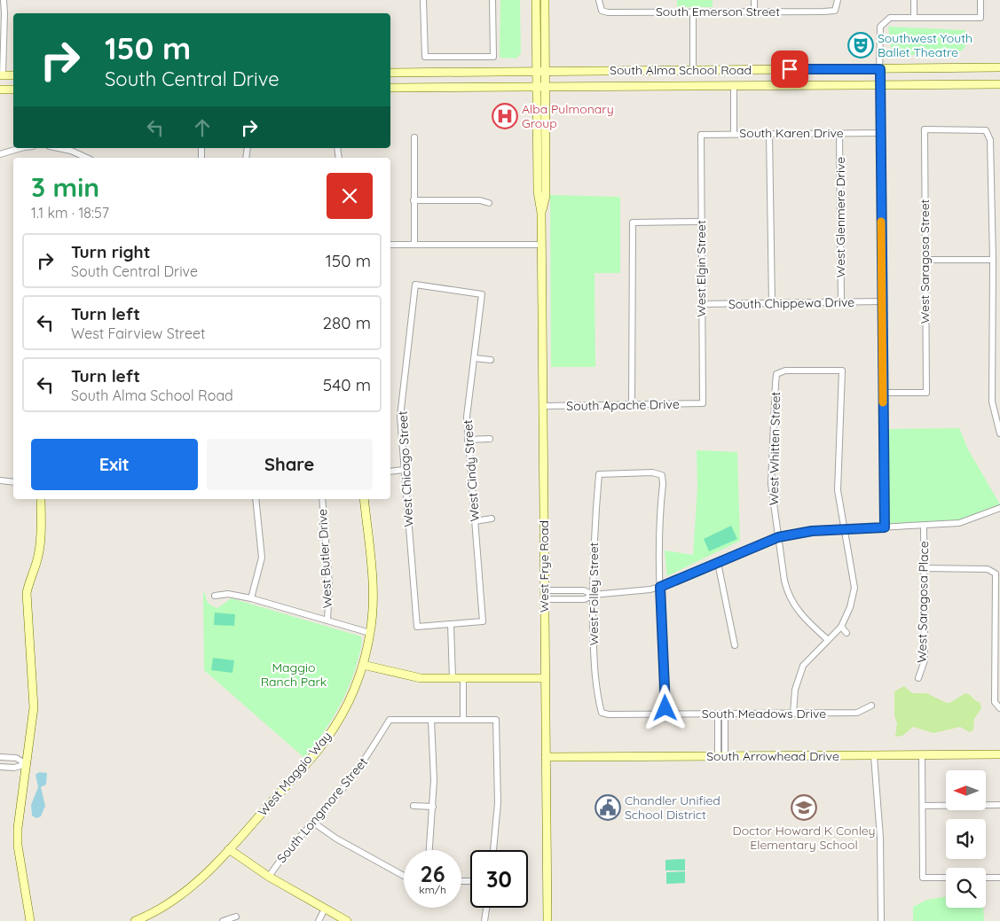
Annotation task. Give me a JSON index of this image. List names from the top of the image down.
{
  "streets": {
    "street": [
      "South Emerson Street",
      "South Alma School Road",
      "South Karen Drive",
      "West Glenmere Drive",
      "West Saragosa Street",
      "West Elgin Street",
      "South Chippewa Drive",
      "South Apache Drive",
      "West Whitten Street",
      "West Chicago Street",
      "West Cindy Street",
      "West Butler Drive",
      "West Frye Road",
      "West Folley Street",
      "West Saragosa Place",
      "South Meadows Drive",
      "South Arrowhead Drive",
      "West Maggio Way",
      "South Longmore Street"
    ]
  },
  "crossings": [
    ["South Alma School Road", "West Frye Road"],
    ["South Karen Drive", "West Glenmere Drive"],
    ["South Karen Drive", "West Elgin Street"],
    ["West Glenmere Drive", "South Chippewa Drive"],
    ["West Elgin Street", "South Chippewa Drive"],
    ["West Elgin Street", "South Apache Drive"],
    ["South Apache Drive", "West Frye Road"],
    ["West Chicago Street", "West Cindy Street"],
    ["West Frye Road", "South Arrowhead Drive"],
    ["West Folley Street", "South Meadows Drive"]
  ],
  "parks": ["Maggio Ranch Park"],
  "places": {
    "theatre": ["Southwest Youth Ballet Theatre"],
    "hospital": ["Alba Pulmonary Group"],
    "public building": ["Chandler Unified School District"],
    "school or university": ["Doctor Howard K Conley Elementary School"]
  },
  "north": "left",
  "page": {
    "turn": ["150 m", "South Central Drive"],
    "heading": ["3 min", "1.1 km · 18:57"],
    "list": [
      {
        "name": "Turn right",
        "note": "South Central Drive",
        "value": "150 m"
      },
      {
        "name": "Turn left",
        "note": "West Fairview Street",
        "value": "280 m"
      },
      {
        "name": "Turn left",
        "note": "South Alma School Road",
        "value": "540 m"
      }
    ],
    "buttons": ["Exit", "Share"],
    "speed": "26 km/h",
    "limit": "30"
  }
}
